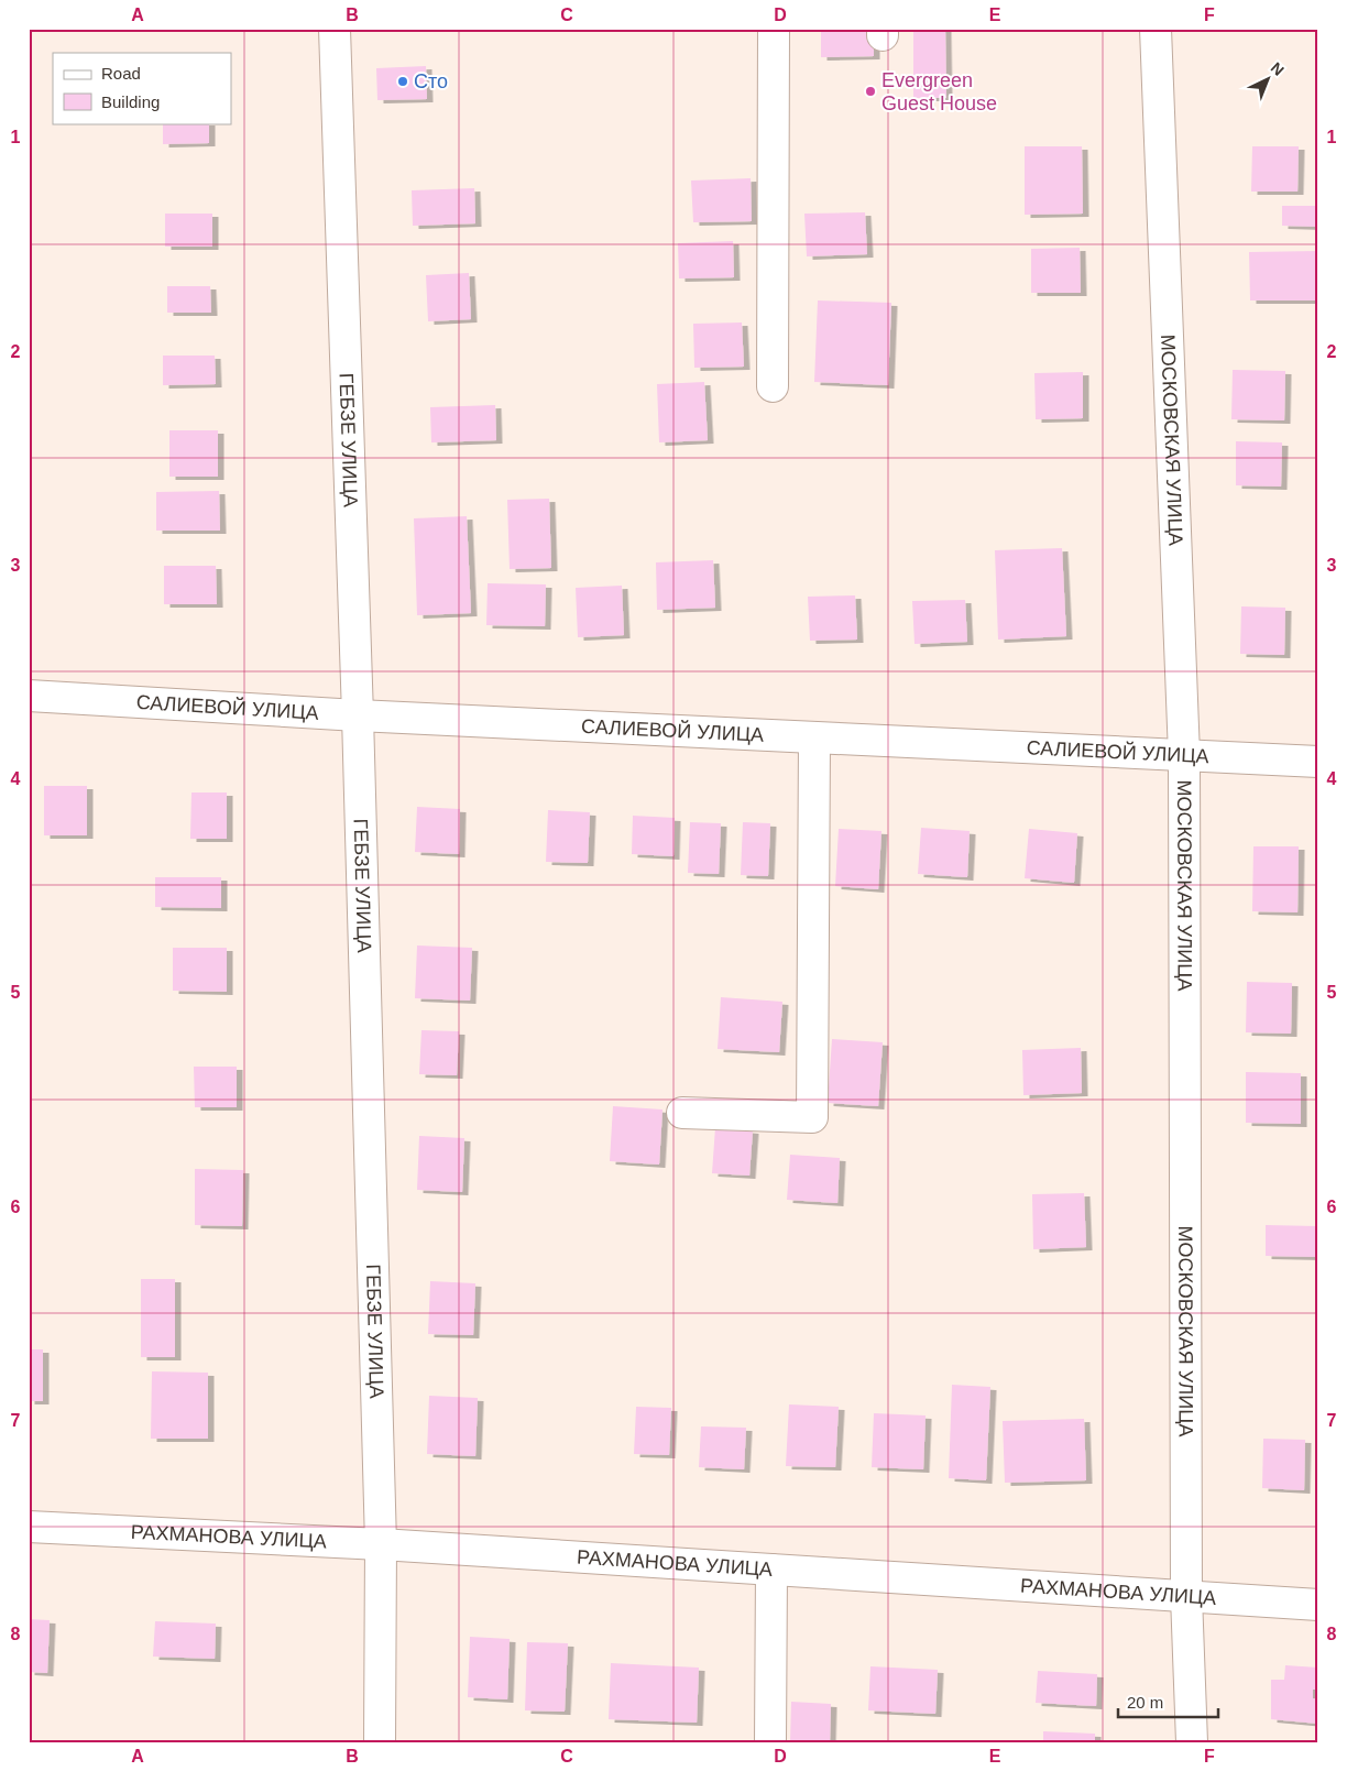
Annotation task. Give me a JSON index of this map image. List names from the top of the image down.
{
  "streets": {
    "street": [
      "ГЕБЗЕ УЛИЦА",
      "МОСКОВСКАЯ УЛИЦА",
      "САЛИЕВОЙ УЛИЦА",
      "РАХМАНОВА УЛИЦА"
    ]
  },
  "crossings": [
    ["ГЕБЗЕ УЛИЦА", "САЛИЕВОЙ УЛИЦА"],
    ["ГЕБЗЕ УЛИЦА", "РАХМАНОВА УЛИЦА"],
    ["МОСКОВСКАЯ УЛИЦА", "САЛИЕВОЙ УЛИЦА"],
    ["МОСКОВСКАЯ УЛИЦА", "РАХМАНОВА УЛИЦА"]
  ],
  "places": ["Сто", "Evergreen Guest House"],
  "legend": ["Road", "Building"],
  "scale_bar": "20 m",
  "north": "top right",
  "grid": {
    "columns": [
      "A",
      "B",
      "C",
      "D",
      "E",
      "F"
    ],
    "rows": [
      "1",
      "2",
      "3",
      "4",
      "5",
      "6",
      "7",
      "8"
    ]
  }
}
